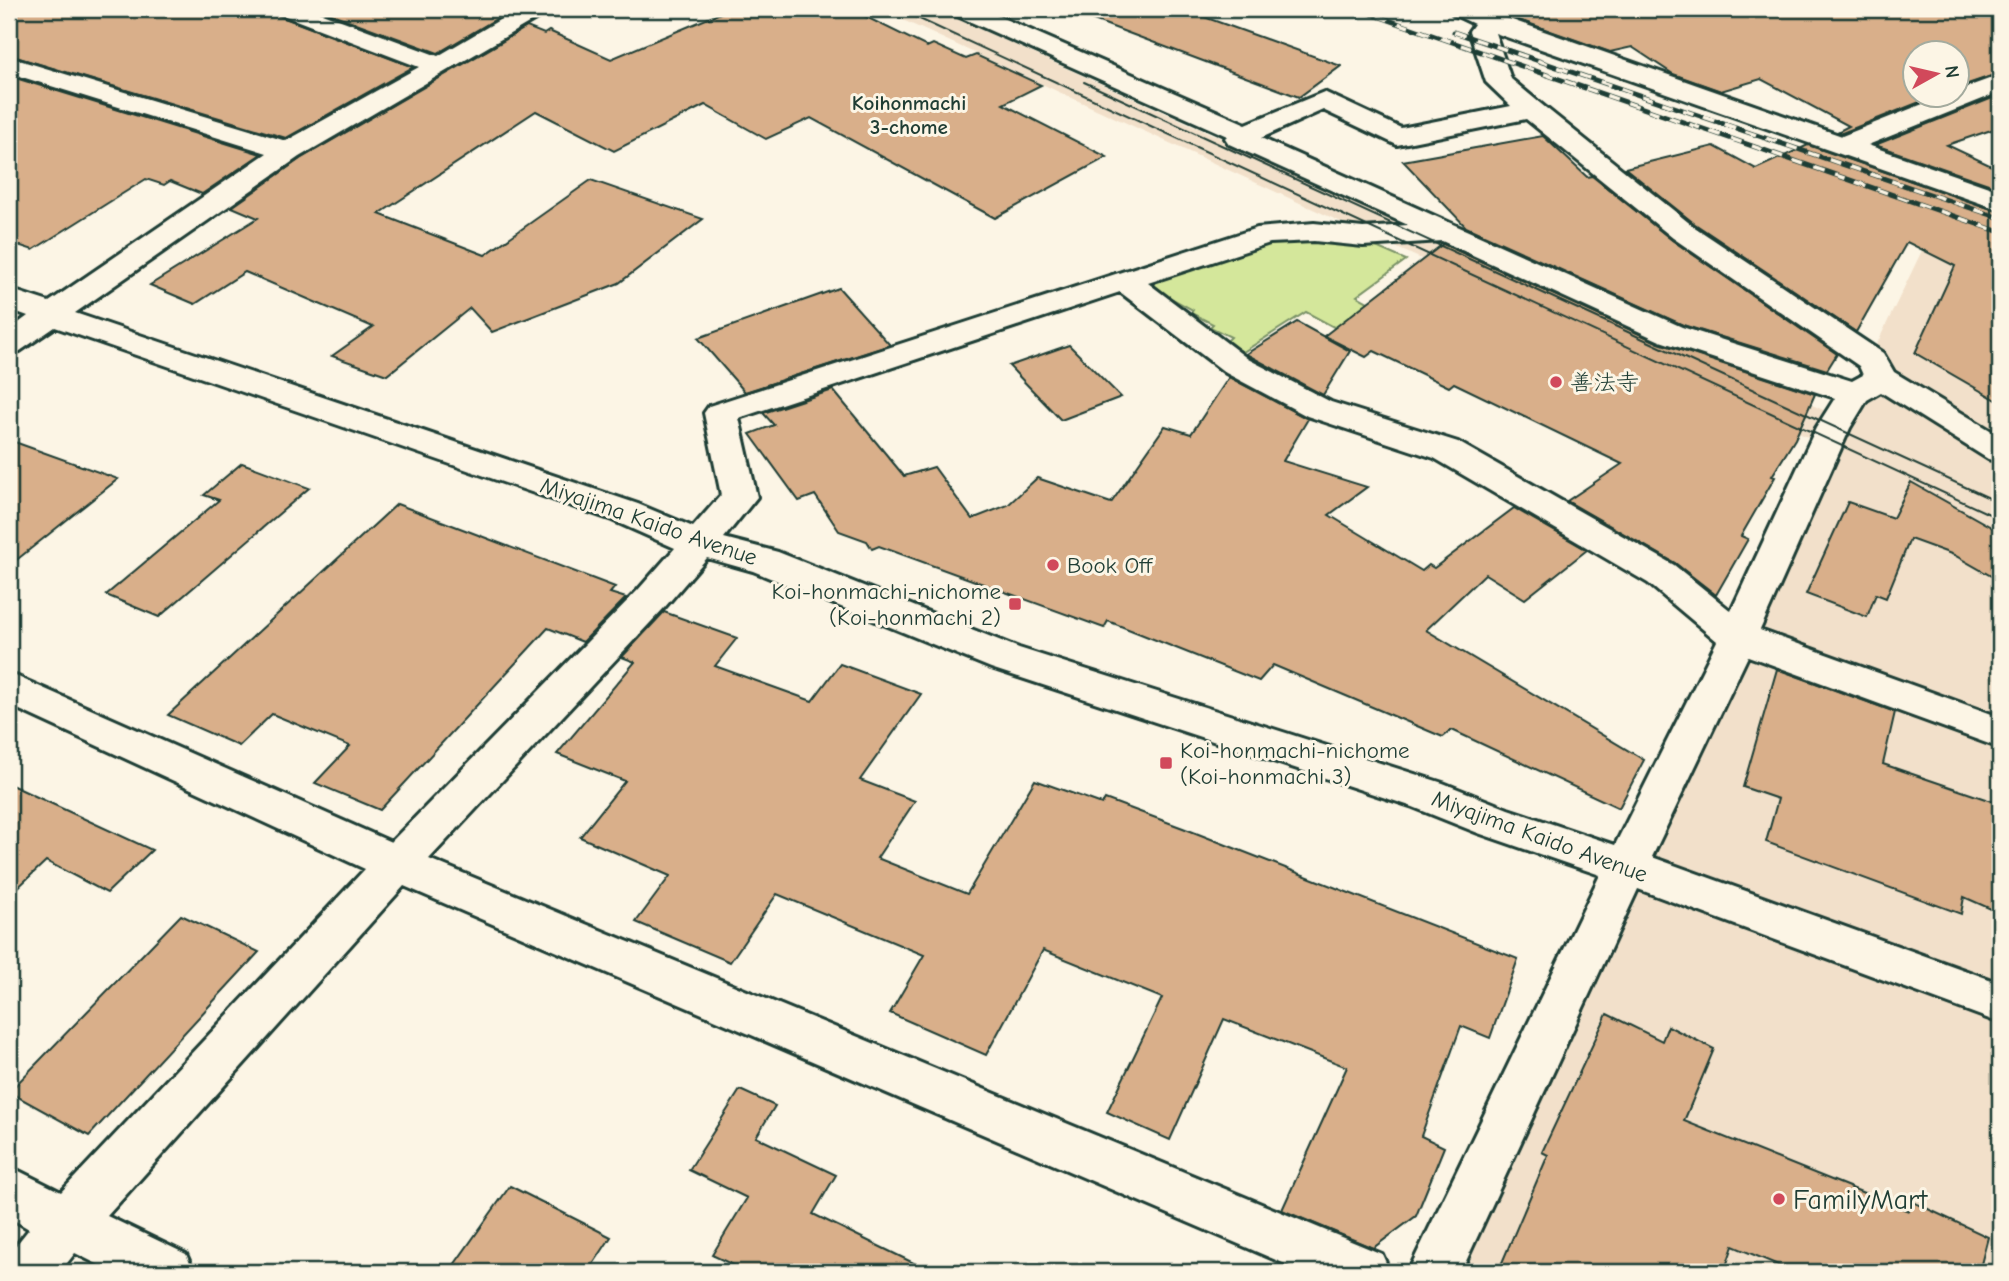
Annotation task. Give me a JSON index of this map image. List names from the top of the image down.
{
  "streets": {
    "street": ["Miyajima Kaido Avenue"]
  },
  "districts": ["Koihonmachi 3-chome"],
  "places": {
    "other": ["善法寺", "Book Off", "FamilyMart"],
    "transit": ["Koi-honmachi-nichome (Koi-honmachi 2)", "Koi-honmachi-nichome (Koi-honmachi 3)"]
  },
  "north": "right"
}
